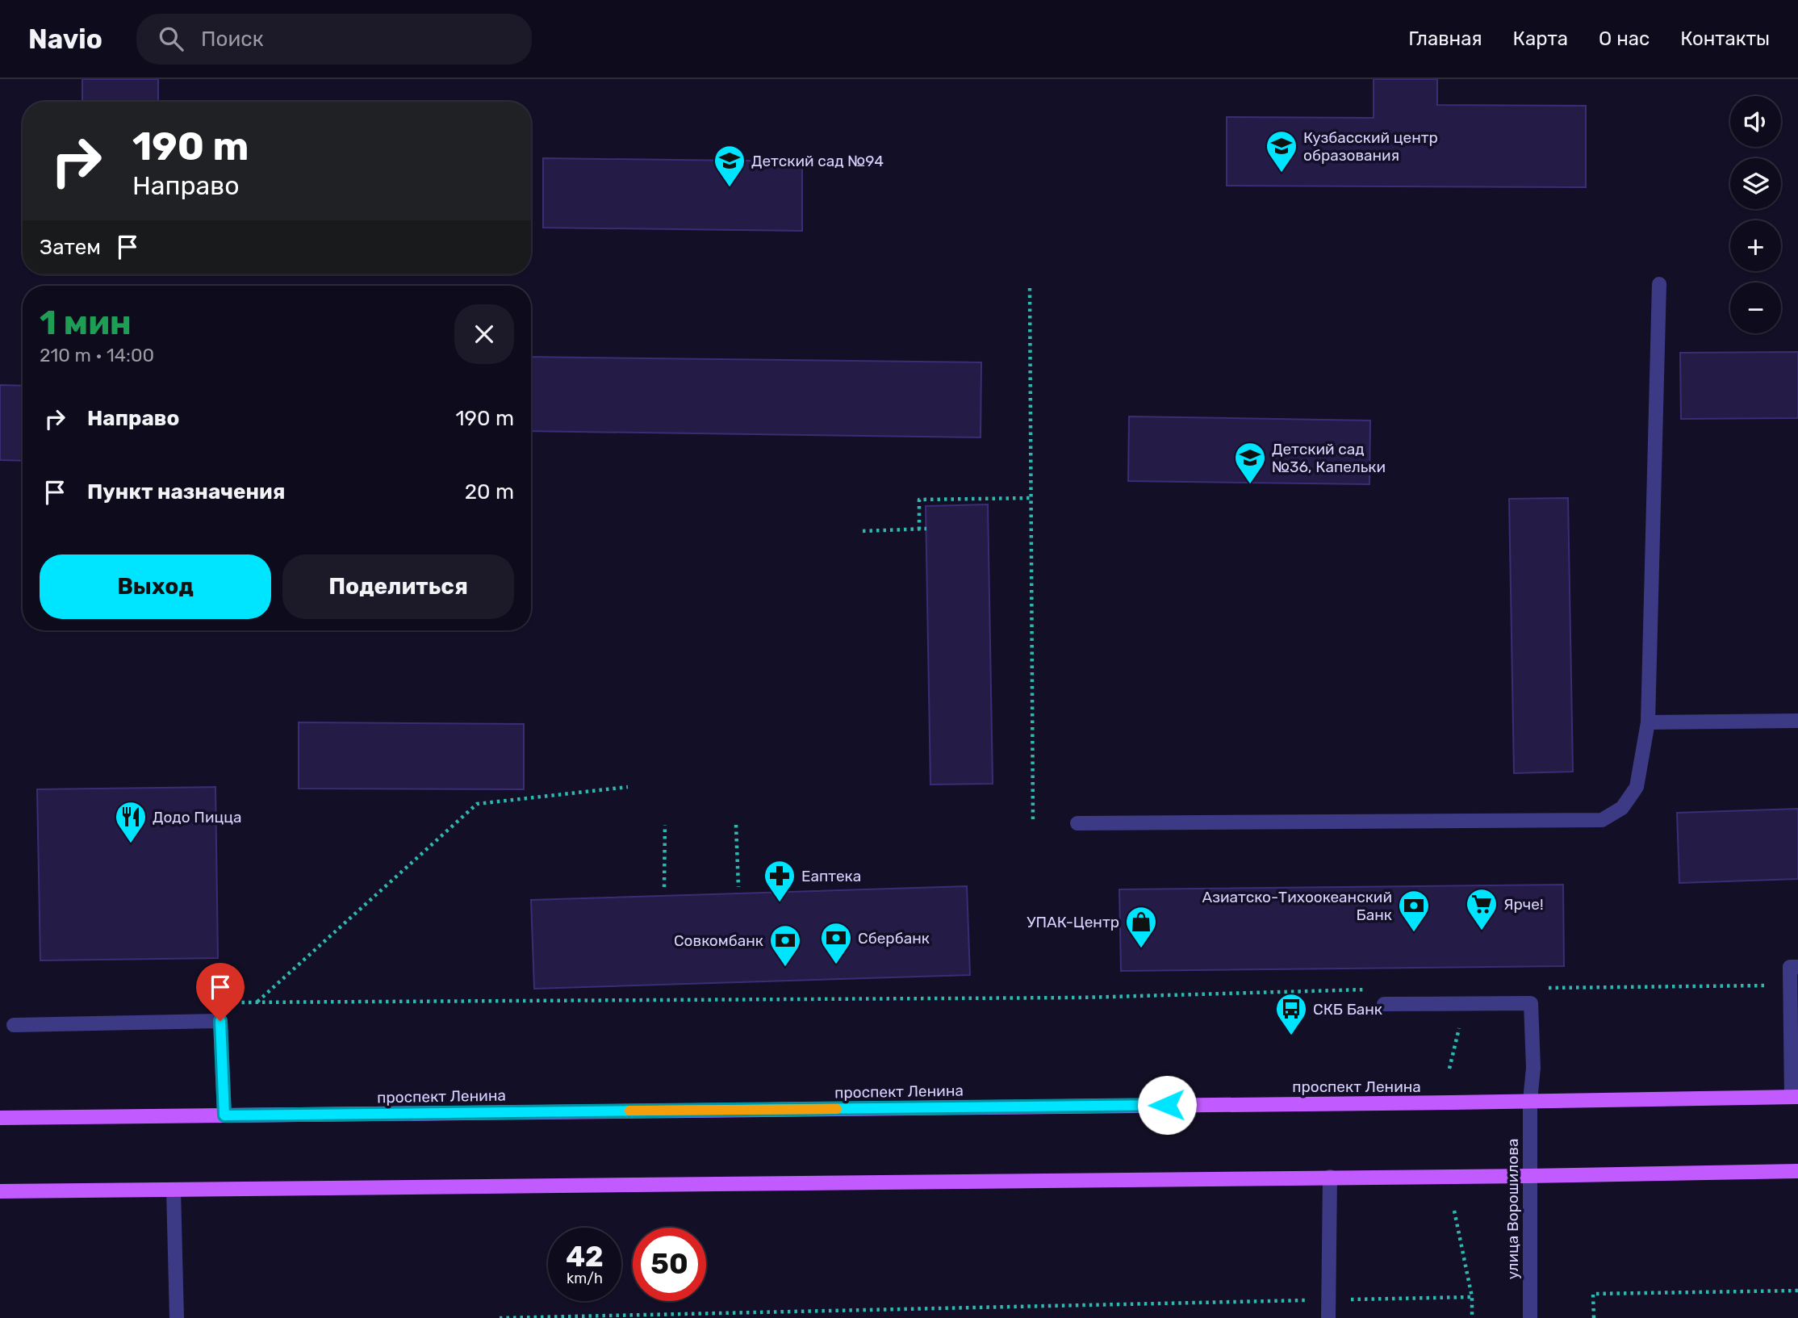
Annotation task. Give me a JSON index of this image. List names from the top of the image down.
{
  "streets": {
    "main road": ["проспект Ленина"],
    "street": ["улица Ворошилова"]
  },
  "crossings": [
    ["проспект Ленина", "улица Ворошилова"]
  ],
  "places": {
    "school or university": ["Кузбасский центр образования", "Детский сад №94", "Детский сад №36, Капельки"],
    "restaurant": ["Додо Пицца"],
    "pharmacy": ["Еаптека"],
    "supermarket": ["Ярче!"],
    "bank": ["Азиатско-Тихоокеанский Банк", "Сбербанк", "Совкомбанк"],
    "shop": ["УПАК-Центр"],
    "bus stop": ["СКБ Банк"]
  },
  "page": {
    "header": "Navio",
    "search": "Поиск",
    "nav": [
      "Главная",
      "Карта",
      "О нас",
      "Контакты"
    ],
    "map_buttons": ["+", "−"],
    "turn": ["190 m", "Направо"],
    "then": "Затем",
    "heading": ["1 мин", "210 m · 14:00"],
    "list": [
      {
        "name": "Направо",
        "value": "190 m"
      },
      {
        "name": "Пункт назначения",
        "value": "20 m"
      }
    ],
    "buttons": ["Выход", "Поделиться"],
    "speed": "42 km/h",
    "limit": "50"
  }
}
